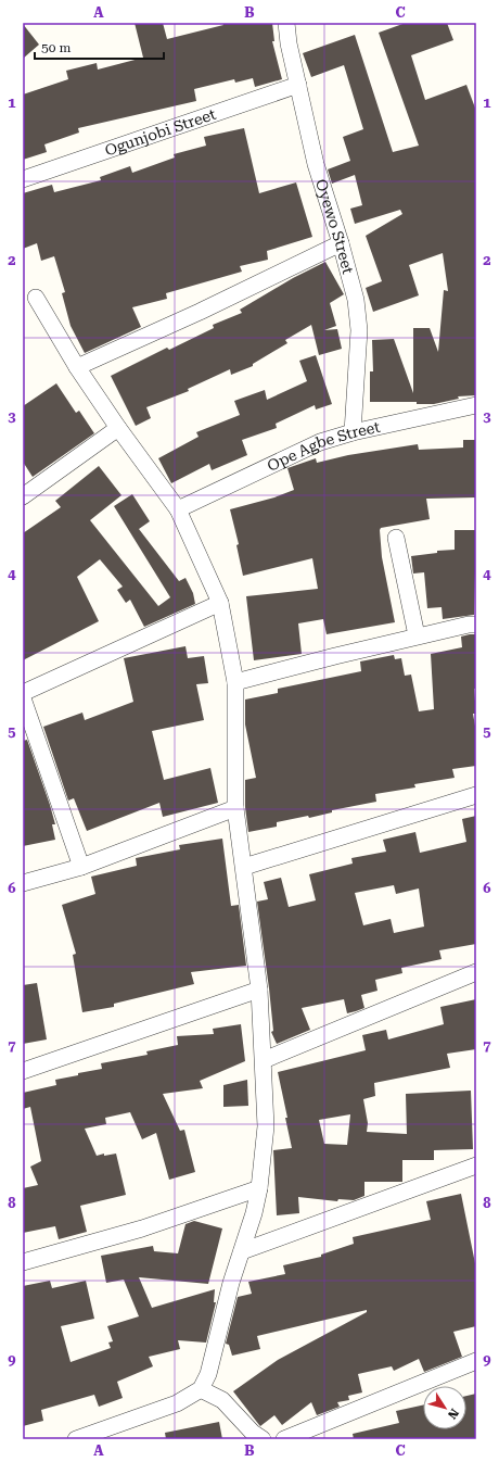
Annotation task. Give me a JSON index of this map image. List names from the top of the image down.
{
  "streets": {
    "street": ["Ogunjobi Street", "Oyewo Street", "Ope Agbe Street"]
  },
  "crossings": [
    ["Ogunjobi Street", "Oyewo Street"],
    ["Oyewo Street", "Ope Agbe Street"]
  ],
  "scale_bar": "50 m",
  "north": "bottom right",
  "grid": {
    "columns": ["A", "B", "C"],
    "rows": [
      "1",
      "2",
      "3",
      "4",
      "5",
      "6",
      "7",
      "8",
      "9"
    ]
  }
}
